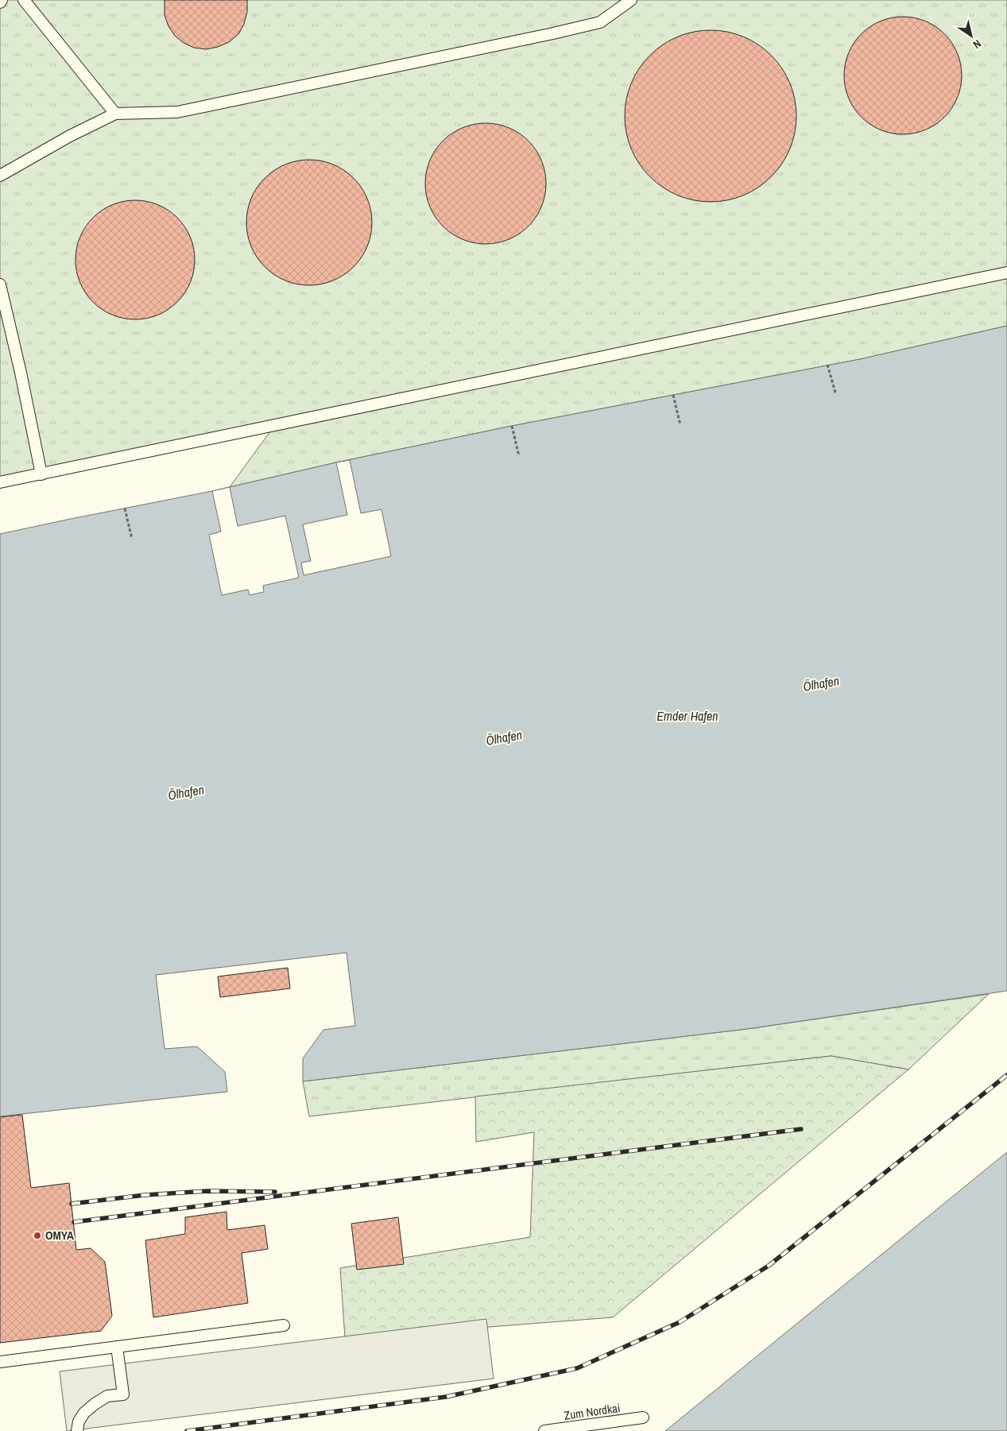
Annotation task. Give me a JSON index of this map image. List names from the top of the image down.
{
  "streets": {
    "lane": ["Zum Nordkai"]
  },
  "water": ["Ölhafen", "Emder Hafen"],
  "places": ["OMYA"],
  "north": "bottom right"
}
